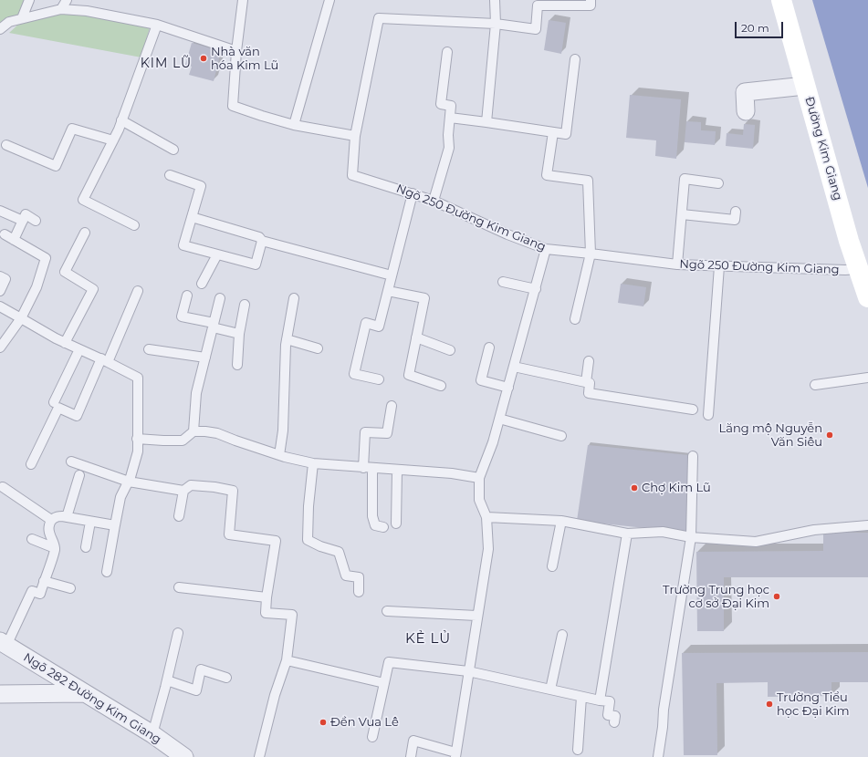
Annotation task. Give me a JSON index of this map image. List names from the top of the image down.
{
  "streets": {
    "main road": ["Đường Kim Giang"],
    "street": ["Ngõ 282 Đường Kim Giang"],
    "lane": ["Ngõ 250 Đường Kim Giang"]
  },
  "crossings": [
    ["Đường Kim Giang", "Ngõ 250 Đường Kim Giang"]
  ],
  "districts": ["KIM LŨ", "KẺ LỦ"],
  "places": [
    "Nhà văn hóa Kim Lũ",
    "Lăng mộ Nguyễn Văn Siêu",
    "Chợ Kim Lũ",
    "Trường Trung học cơ sở Đại Kim",
    "Trường Tiểu học Đại Kim",
    "Đền Vua Lê"
  ],
  "scale_bar": "20 m"
}
